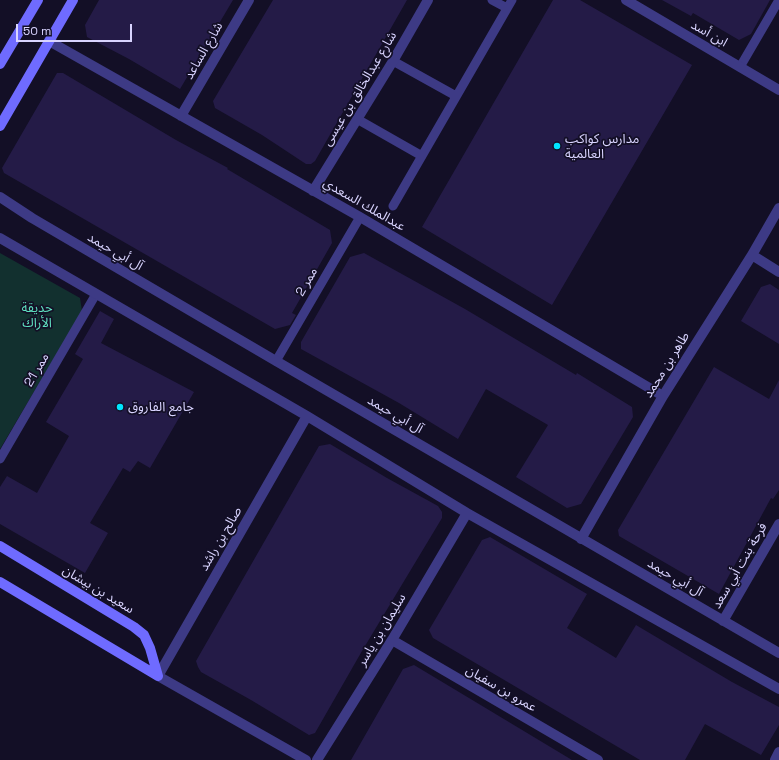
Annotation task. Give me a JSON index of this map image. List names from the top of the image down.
{
  "streets": {
    "street": [
      "ابن أسد",
      "شارع الساعد",
      "شارع عبدالخالق بن عيسى",
      "عبدالملك السعدي",
      "آل أبي حيمد",
      "طاهر بن محمد",
      "صالح بن راشد",
      "فرحة بنت أبي سعد",
      "سعيد بن بيشان",
      "سليمان بن ياسر",
      "عمرو بن سفيان"
    ],
    "lane": ["ممر 2", "ممر 21"]
  },
  "crossings": [
    ["شارع الساعد", "عبدالملك السعدي"],
    ["شارع عبدالخالق بن عيسى", "عبدالملك السعدي"],
    ["عبدالملك السعدي", "ممر 2"],
    ["عبدالملك السعدي", "طاهر بن محمد"],
    ["آل أبي حيمد", "ممر 2"],
    ["آل أبي حيمد", "طاهر بن محمد"],
    ["آل أبي حيمد", "فرحة بنت أبي سعد"],
    ["صالح بن راشد", "سعيد بن بيشان"],
    ["سليمان بن ياسر", "عمرو بن سفيان"]
  ],
  "parks": ["حديقة الأراك"],
  "places": ["مدارس كواكب العالمية", "جامع الفاروق"],
  "scale_bar": "50 m"
}
